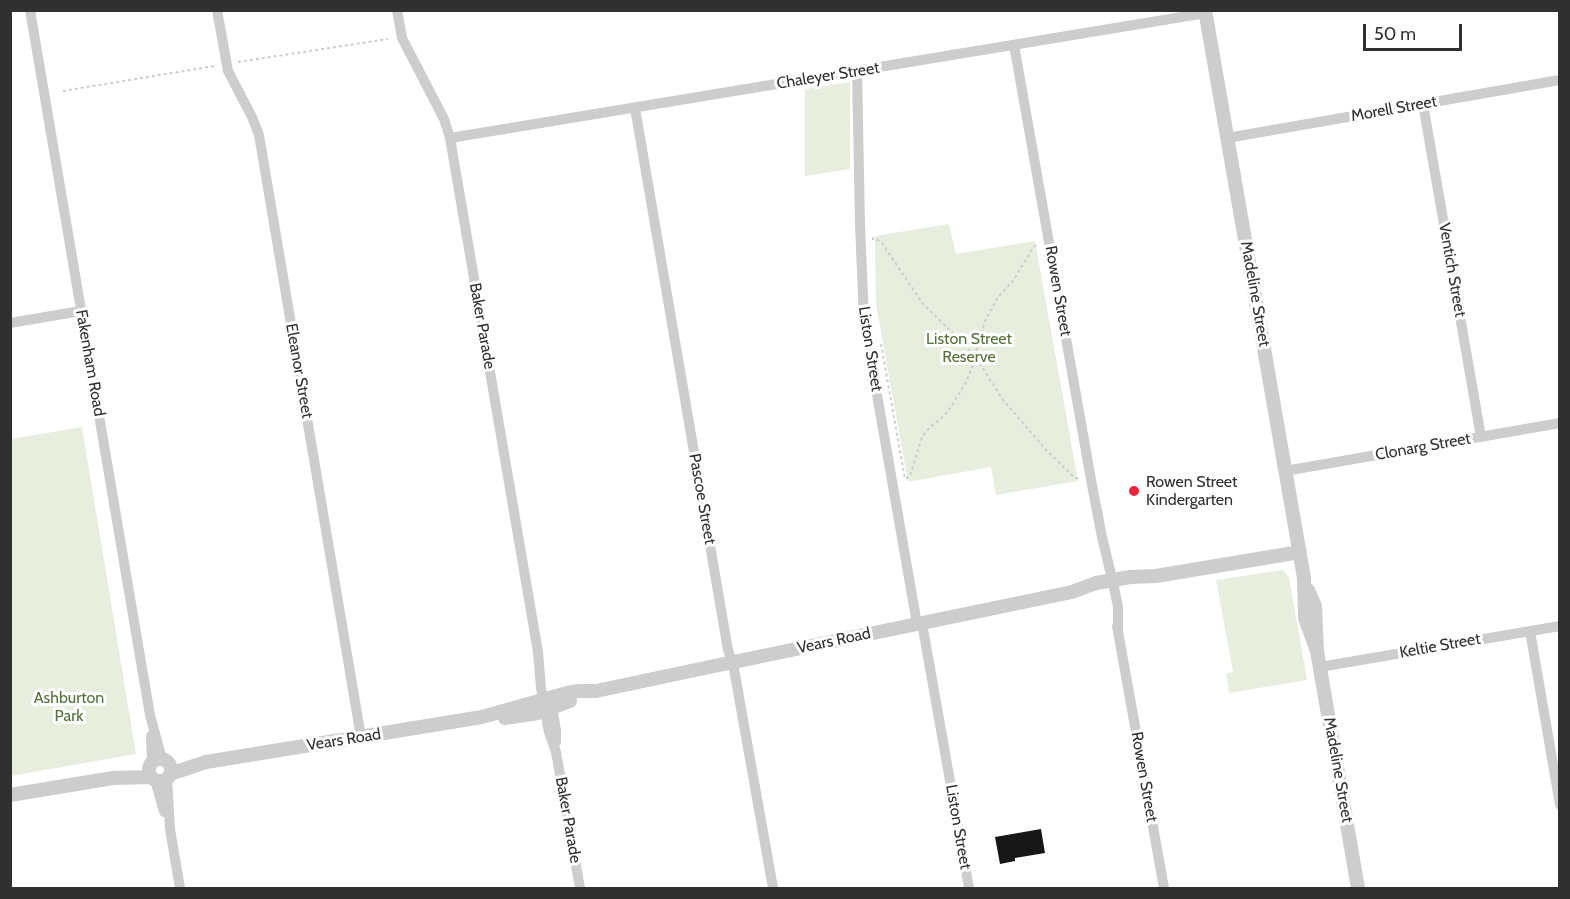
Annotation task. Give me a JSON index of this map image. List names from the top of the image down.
{
  "streets": {
    "street": [
      "Chaleyer Street",
      "Morell Street",
      "Ventich Street",
      "Rowen Street",
      "Madeline Street",
      "Baker Parade",
      "Liston Street",
      "Fakenham Road",
      "Eleanor Street",
      "Clonarg Street",
      "Pascoe Street",
      "Vears Road",
      "Keltie Street"
    ]
  },
  "crossings": [
    ["Chaleyer Street", "Rowen Street"],
    ["Chaleyer Street", "Madeline Street"],
    ["Chaleyer Street", "Baker Parade"],
    ["Chaleyer Street", "Liston Street"],
    ["Chaleyer Street", "Pascoe Street"],
    ["Morell Street", "Ventich Street"],
    ["Morell Street", "Madeline Street"],
    ["Ventich Street", "Clonarg Street"],
    ["Rowen Street", "Vears Road"],
    ["Madeline Street", "Clonarg Street"],
    ["Madeline Street", "Vears Road"],
    ["Madeline Street", "Keltie Street"],
    ["Baker Parade", "Vears Road"],
    ["Liston Street", "Vears Road"],
    ["Fakenham Road", "Vears Road"],
    ["Eleanor Street", "Vears Road"],
    ["Pascoe Street", "Vears Road"]
  ],
  "parks": ["Liston Street Reserve", "Ashburton Park"],
  "places": ["Rowen Street Kindergarten"],
  "scale_bar": "50 m"
}
